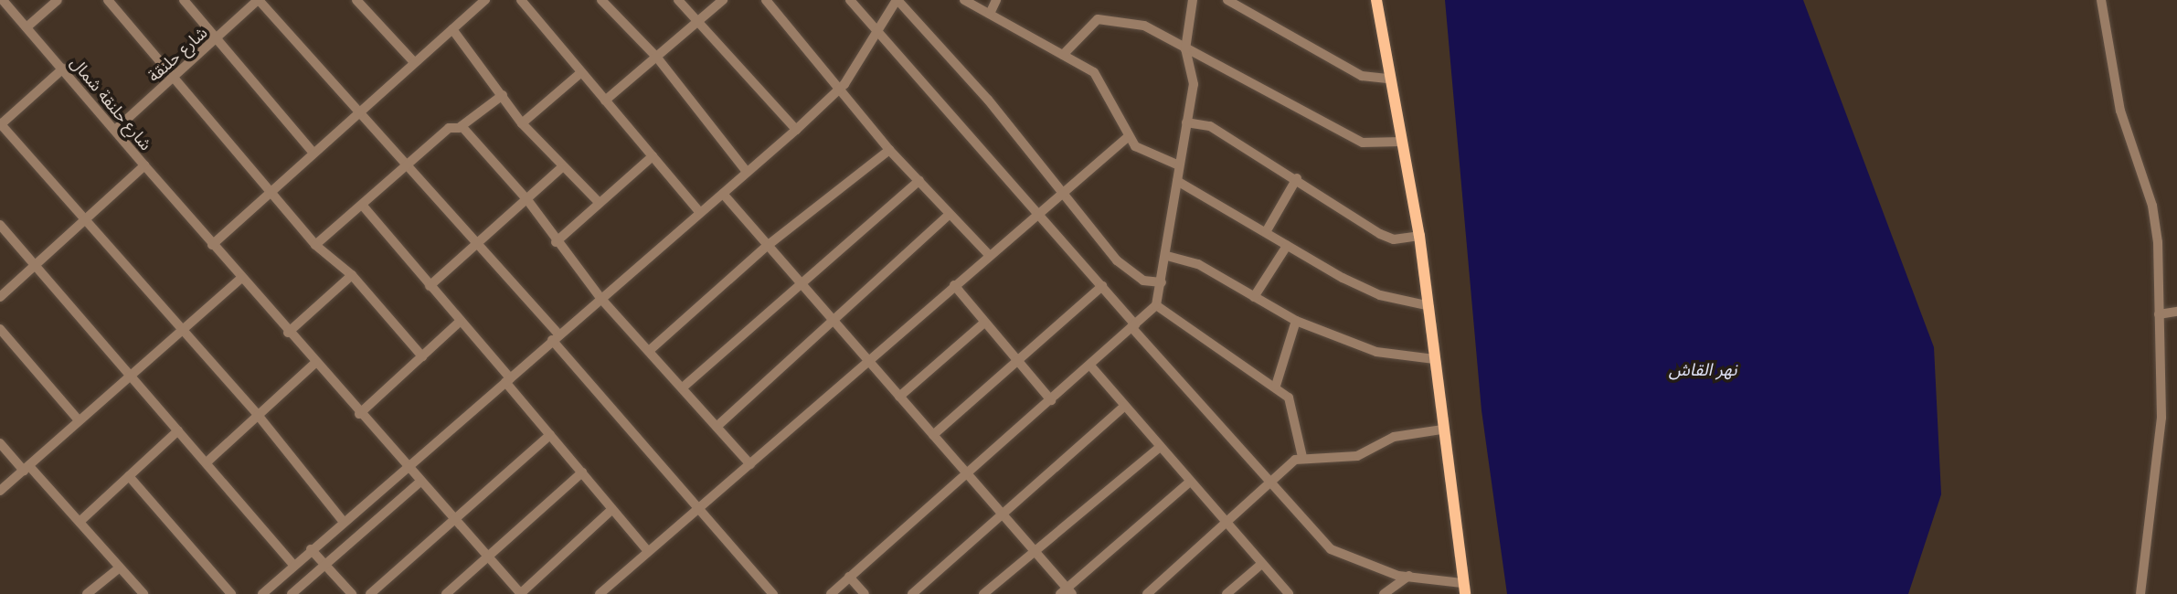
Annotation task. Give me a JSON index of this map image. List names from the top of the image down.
{
  "streets": {
    "street": ["شارع حلنقة", "شارع حلنقة شمال"]
  },
  "crossings": [
    ["شارع حلنقة", "شارع حلنقة شمال"]
  ],
  "water": ["نهر القاش"]
}
